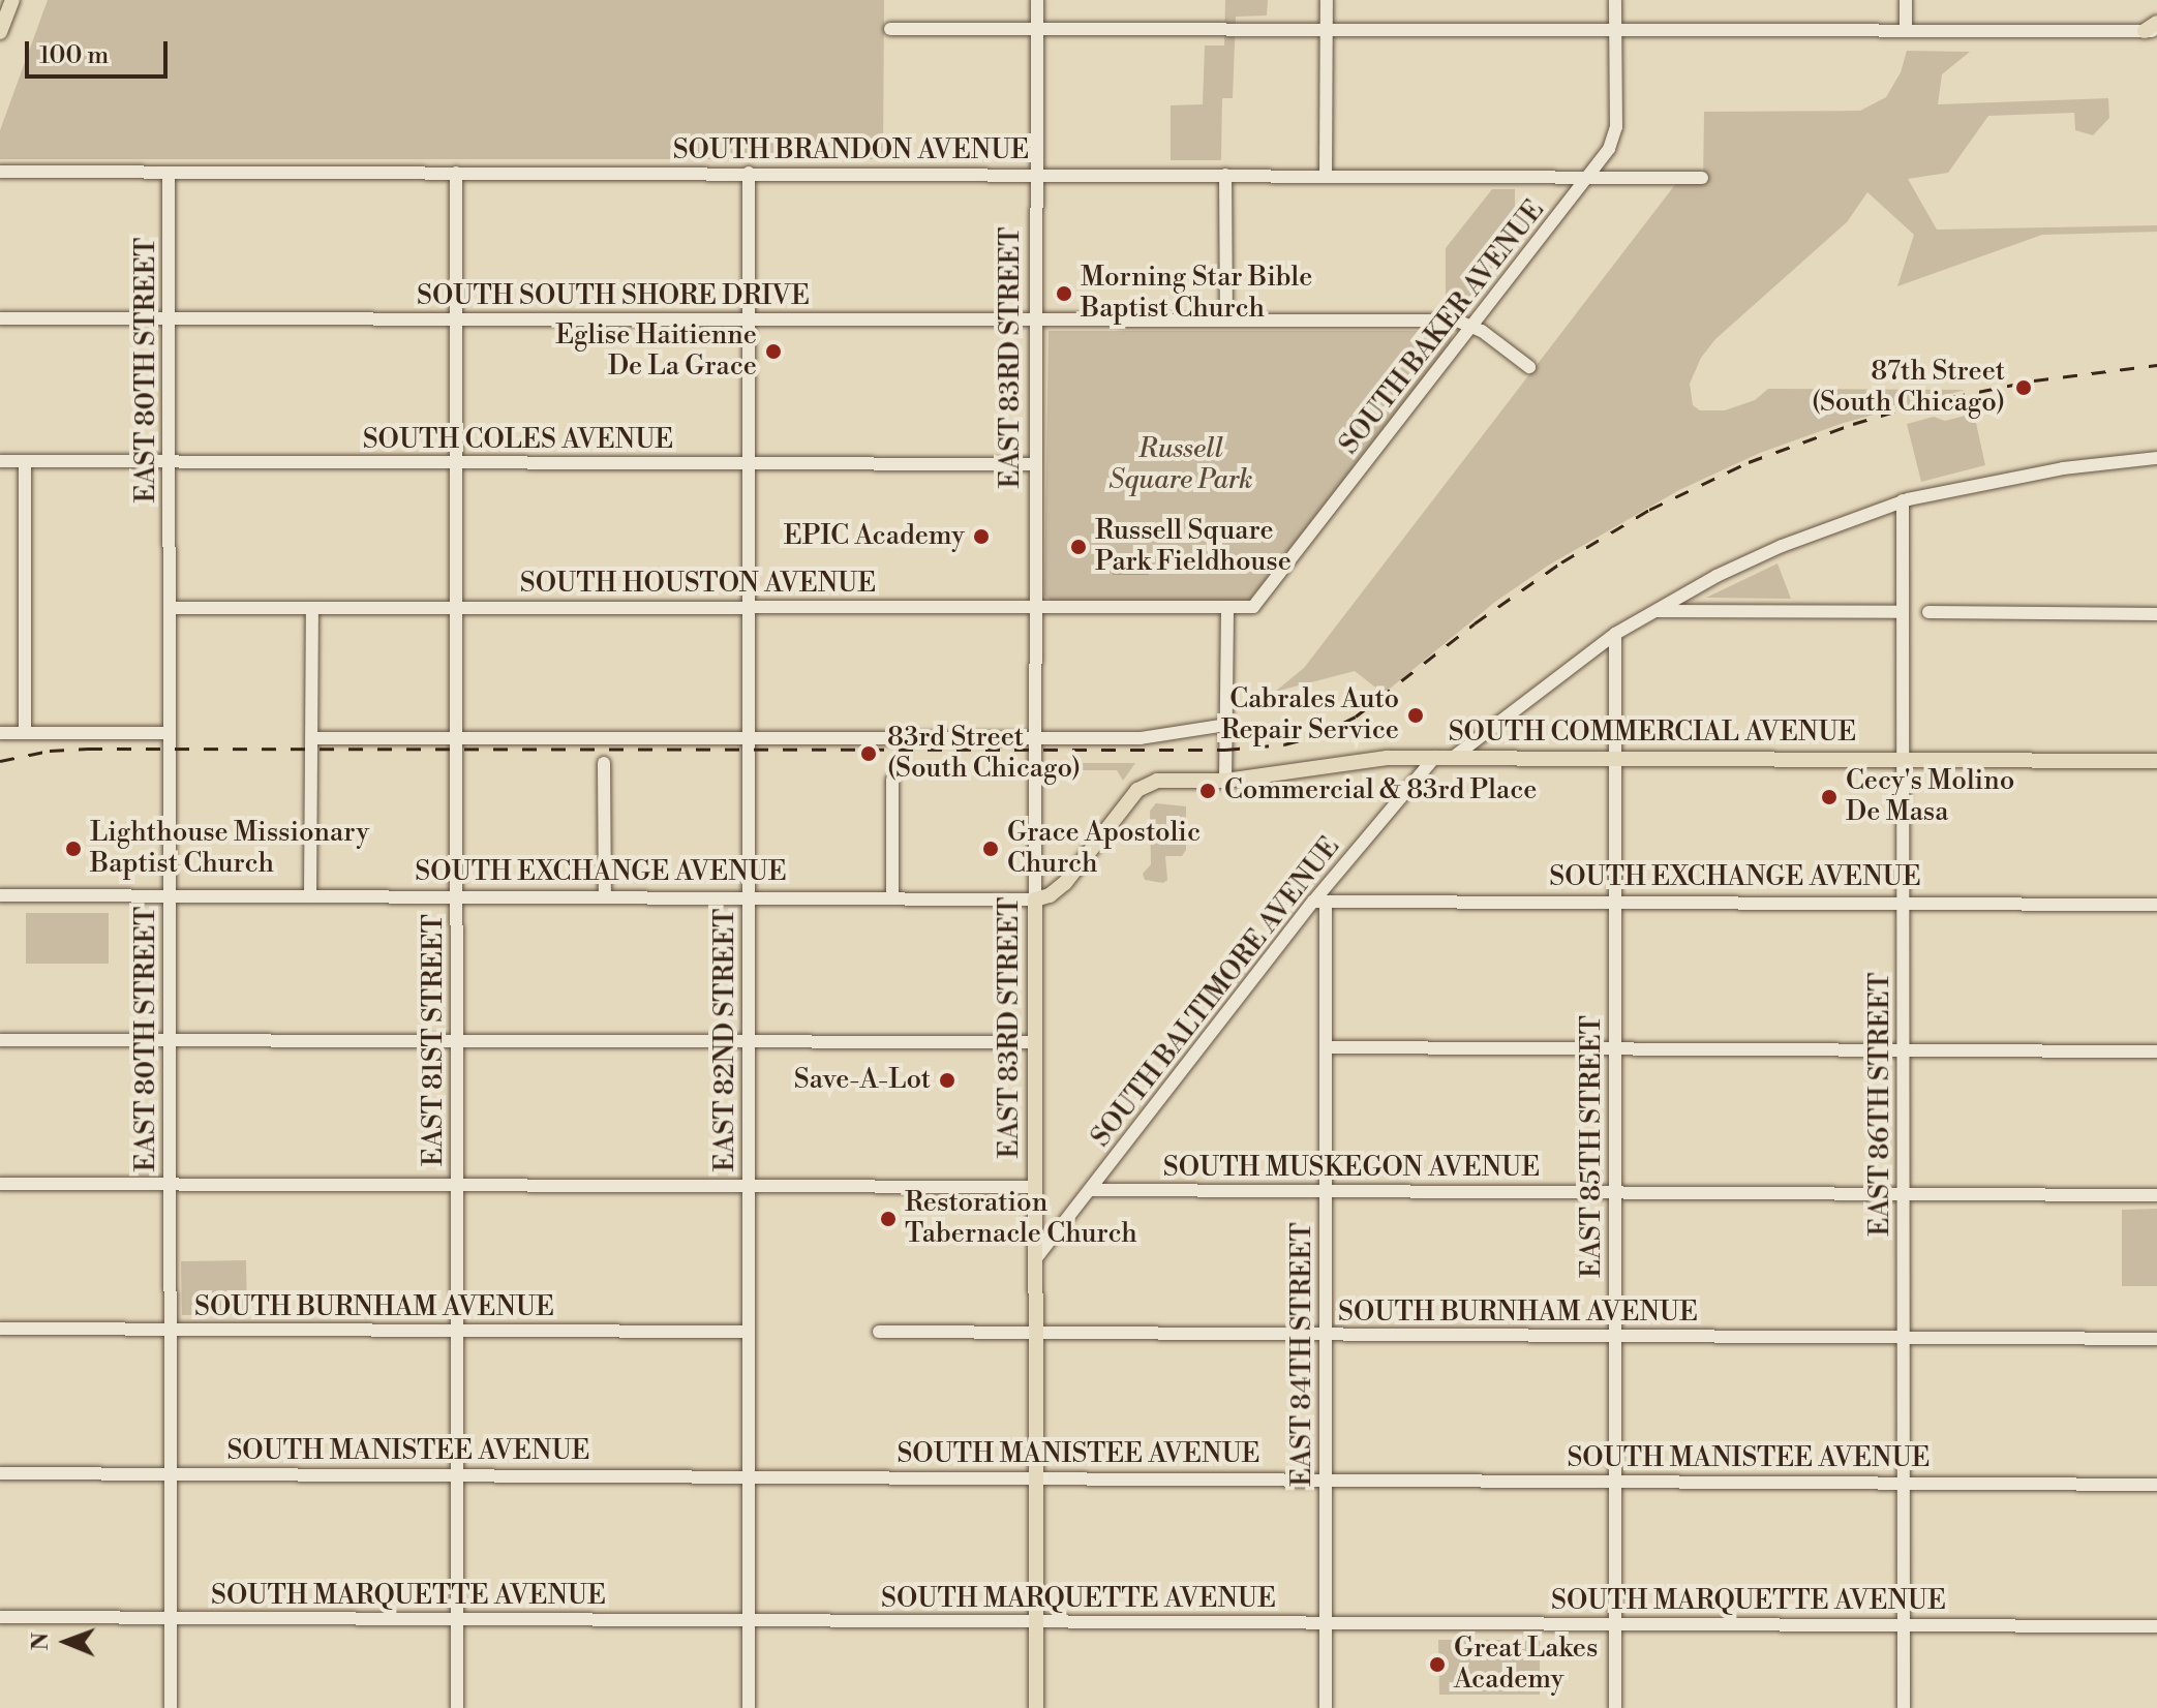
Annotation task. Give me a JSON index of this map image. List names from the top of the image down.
{
  "streets": {
    "main road": ["EAST 83RD STREET", "SOUTH COMMERCIAL AVENUE"],
    "street": [
      "SOUTH BRANDON AVENUE",
      "SOUTH SOUTH SHORE DRIVE",
      "SOUTH BAKER AVENUE",
      "EAST 80TH STREET",
      "SOUTH COLES AVENUE",
      "SOUTH HOUSTON AVENUE",
      "SOUTH EXCHANGE AVENUE",
      "SOUTH BALTIMORE AVENUE",
      "EAST 81ST STREET",
      "EAST 82ND STREET",
      "EAST 86TH STREET",
      "EAST 85TH STREET",
      "SOUTH MUSKEGON AVENUE",
      "SOUTH BURNHAM AVENUE",
      "EAST 84TH STREET",
      "SOUTH MANISTEE AVENUE",
      "SOUTH MARQUETTE AVENUE"
    ]
  },
  "crossings": [
    ["SOUTH BRANDON AVENUE", "SOUTH BAKER AVENUE"],
    ["SOUTH BRANDON AVENUE", "EAST 83RD STREET"],
    ["SOUTH BRANDON AVENUE", "EAST 80TH STREET"],
    ["SOUTH BRANDON AVENUE", "EAST 81ST STREET"],
    ["SOUTH BRANDON AVENUE", "EAST 82ND STREET"],
    ["SOUTH SOUTH SHORE DRIVE", "SOUTH BAKER AVENUE"],
    ["SOUTH SOUTH SHORE DRIVE", "EAST 83RD STREET"],
    ["SOUTH SOUTH SHORE DRIVE", "EAST 80TH STREET"],
    ["SOUTH SOUTH SHORE DRIVE", "EAST 81ST STREET"],
    ["SOUTH SOUTH SHORE DRIVE", "EAST 82ND STREET"],
    ["SOUTH BAKER AVENUE", "SOUTH HOUSTON AVENUE"],
    ["EAST 83RD STREET", "SOUTH COLES AVENUE"],
    ["EAST 83RD STREET", "SOUTH HOUSTON AVENUE"],
    ["EAST 83RD STREET", "SOUTH COMMERCIAL AVENUE"],
    ["EAST 83RD STREET", "SOUTH EXCHANGE AVENUE"],
    ["EAST 83RD STREET", "SOUTH BALTIMORE AVENUE"],
    ["EAST 83RD STREET", "SOUTH BURNHAM AVENUE"],
    ["EAST 83RD STREET", "SOUTH MANISTEE AVENUE"],
    ["EAST 83RD STREET", "SOUTH MARQUETTE AVENUE"],
    ["EAST 80TH STREET", "SOUTH COLES AVENUE"],
    ["EAST 80TH STREET", "SOUTH HOUSTON AVENUE"],
    ["EAST 80TH STREET", "SOUTH EXCHANGE AVENUE"],
    ["EAST 80TH STREET", "SOUTH BURNHAM AVENUE"],
    ["EAST 80TH STREET", "SOUTH MANISTEE AVENUE"],
    ["EAST 80TH STREET", "SOUTH MARQUETTE AVENUE"],
    ["SOUTH COLES AVENUE", "EAST 81ST STREET"],
    ["SOUTH COLES AVENUE", "EAST 82ND STREET"],
    ["SOUTH HOUSTON AVENUE", "EAST 81ST STREET"],
    ["SOUTH HOUSTON AVENUE", "EAST 82ND STREET"],
    ["SOUTH COMMERCIAL AVENUE", "SOUTH EXCHANGE AVENUE"],
    ["SOUTH COMMERCIAL AVENUE", "SOUTH BALTIMORE AVENUE"],
    ["SOUTH COMMERCIAL AVENUE", "EAST 86TH STREET"],
    ["SOUTH COMMERCIAL AVENUE", "EAST 85TH STREET"],
    ["SOUTH EXCHANGE AVENUE", "SOUTH BALTIMORE AVENUE"],
    ["SOUTH EXCHANGE AVENUE", "EAST 81ST STREET"],
    ["SOUTH EXCHANGE AVENUE", "EAST 82ND STREET"],
    ["SOUTH EXCHANGE AVENUE", "EAST 86TH STREET"],
    ["SOUTH EXCHANGE AVENUE", "EAST 85TH STREET"],
    ["SOUTH EXCHANGE AVENUE", "EAST 84TH STREET"],
    ["SOUTH BALTIMORE AVENUE", "SOUTH MUSKEGON AVENUE"],
    ["SOUTH BALTIMORE AVENUE", "EAST 84TH STREET"],
    ["EAST 81ST STREET", "SOUTH BURNHAM AVENUE"],
    ["EAST 81ST STREET", "SOUTH MANISTEE AVENUE"],
    ["EAST 81ST STREET", "SOUTH MARQUETTE AVENUE"],
    ["EAST 82ND STREET", "SOUTH BURNHAM AVENUE"],
    ["EAST 82ND STREET", "SOUTH MANISTEE AVENUE"],
    ["EAST 82ND STREET", "SOUTH MARQUETTE AVENUE"],
    ["EAST 86TH STREET", "SOUTH MUSKEGON AVENUE"],
    ["EAST 86TH STREET", "SOUTH BURNHAM AVENUE"],
    ["EAST 86TH STREET", "SOUTH MANISTEE AVENUE"],
    ["EAST 86TH STREET", "SOUTH MARQUETTE AVENUE"],
    ["EAST 85TH STREET", "SOUTH MUSKEGON AVENUE"],
    ["EAST 85TH STREET", "SOUTH BURNHAM AVENUE"],
    ["EAST 85TH STREET", "SOUTH MANISTEE AVENUE"],
    ["EAST 85TH STREET", "SOUTH MARQUETTE AVENUE"],
    ["SOUTH MUSKEGON AVENUE", "EAST 84TH STREET"],
    ["SOUTH BURNHAM AVENUE", "EAST 84TH STREET"],
    ["EAST 84TH STREET", "SOUTH MANISTEE AVENUE"],
    ["EAST 84TH STREET", "SOUTH MARQUETTE AVENUE"]
  ],
  "parks": ["Russell Square Park"],
  "places": [
    "Morning Star Bible Baptist Church",
    "Eglise Haitienne De La Grace",
    "87th Street (South Chicago)",
    "EPIC Academy",
    "Russell Square Park Fieldhouse",
    "Cabrales Auto Repair Service",
    "83rd Street (South Chicago)",
    "Commercial & 83rd Place",
    "Cecy's Molino De Masa",
    "Lighthouse Missionary Baptist Church",
    "Grace Apostolic Church",
    "Save-A-Lot",
    "Restoration Tabernacle Church",
    "Great Lakes Academy"
  ],
  "scale_bar": "100 m",
  "north": "left"
}
